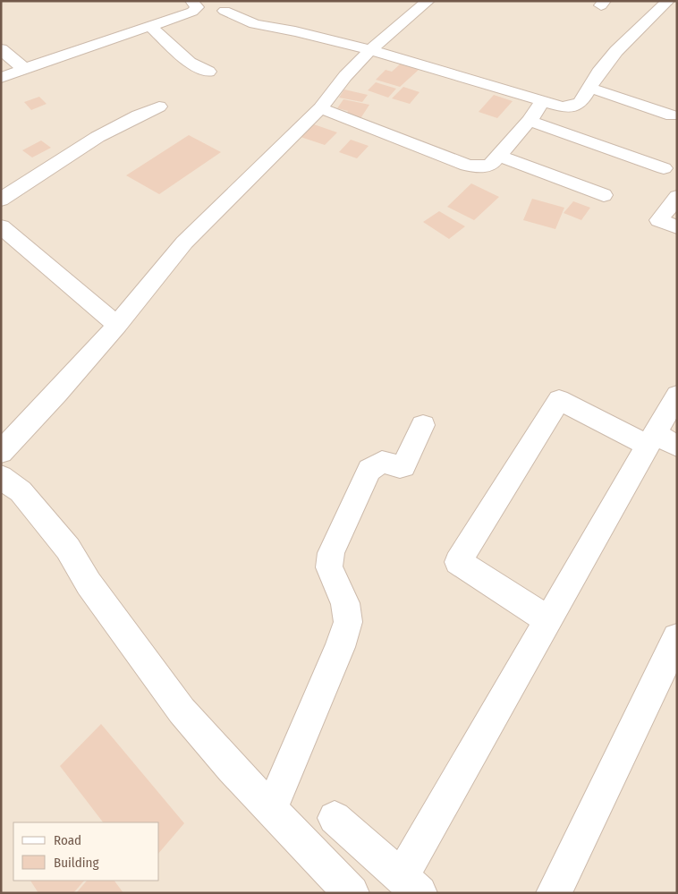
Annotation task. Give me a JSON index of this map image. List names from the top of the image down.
{
  "legend": ["Road", "Building"]
}
